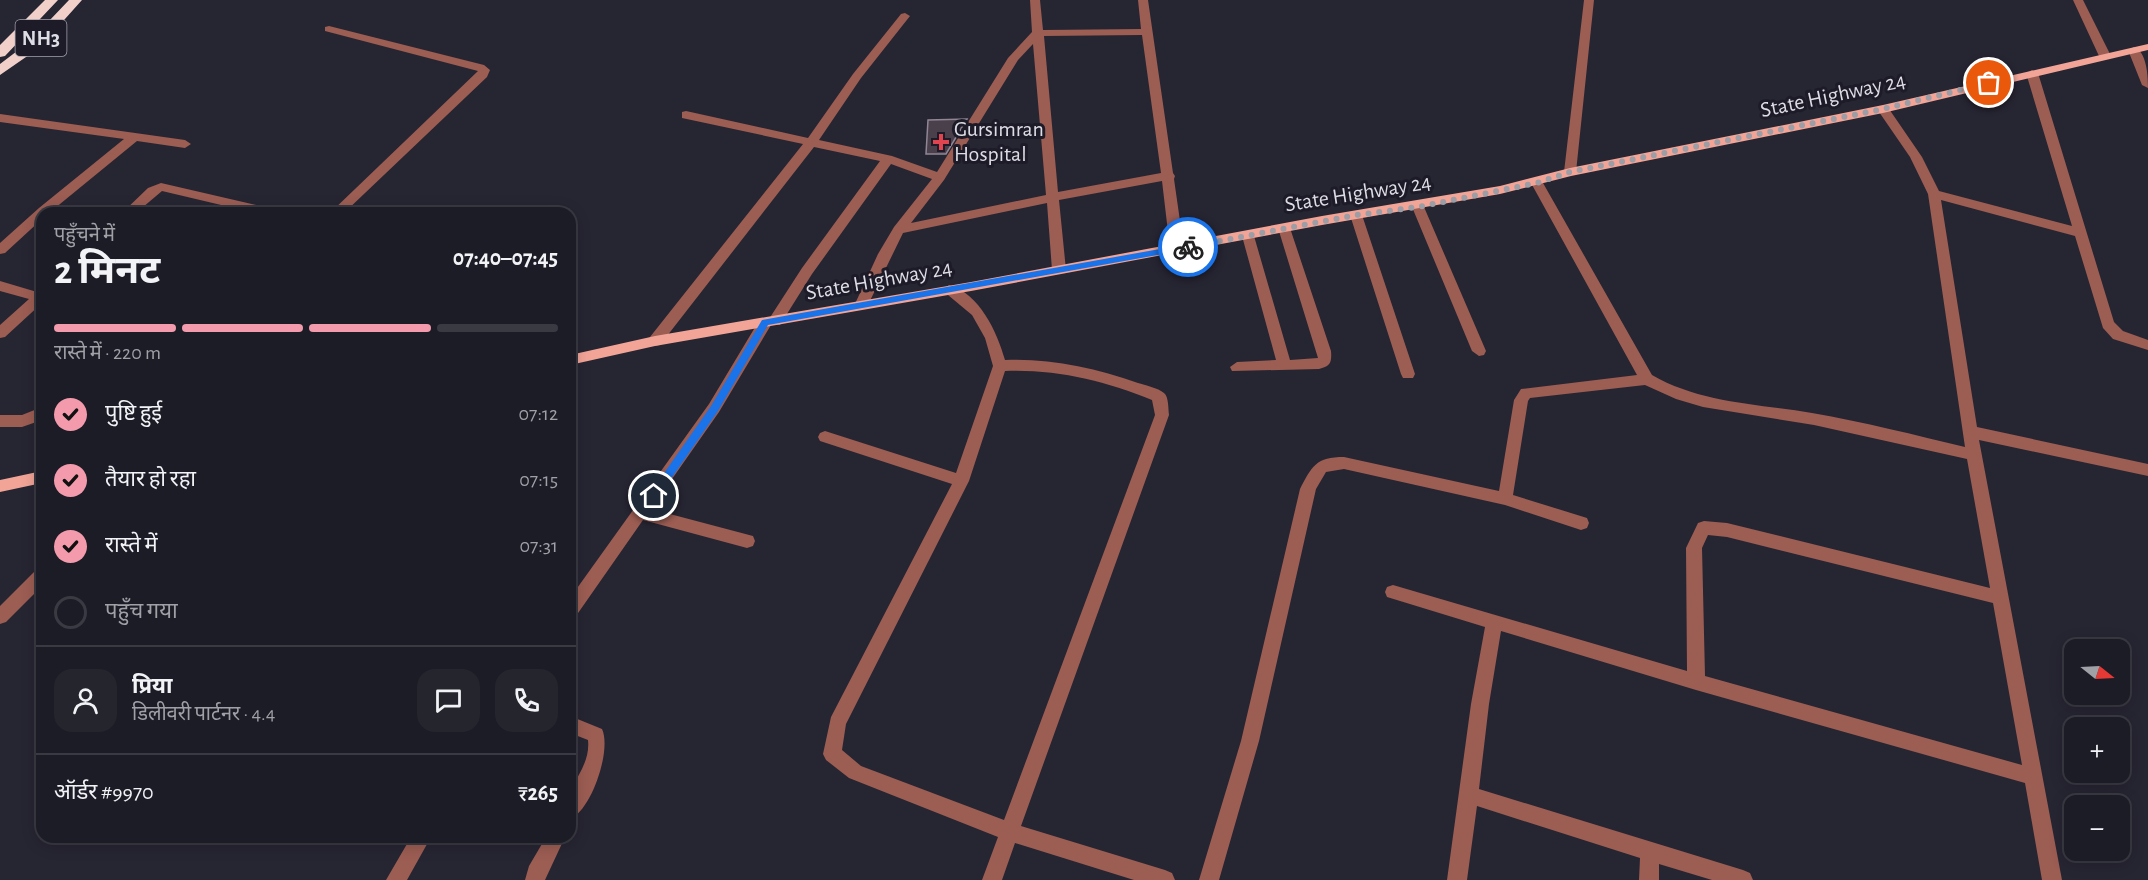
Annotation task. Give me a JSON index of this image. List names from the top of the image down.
{
  "streets": {
    "highway": ["NH3"],
    "main road": ["State Highway 24"]
  },
  "places": {
    "health": ["Gursimran Hospital"]
  },
  "north": "right",
  "page": {
    "heading": ["2 मिनट", "पहुँचने में", "07:40–07:45"],
    "panel": [
      "प्रिया",
      "डिलीवरी पार्टनर · 4.4",
      "ऑर्डर #9970",
      "₹265"
    ],
    "bar": "रास्ते में · 220 m",
    "list": [
      ["पुष्टि हुई", "07:12"],
      ["तैयार हो रहा", "07:15"],
      ["रास्ते में", "07:31"],
      "पहुँच गया"
    ],
    "map_buttons": ["+", "−"]
  }
}
